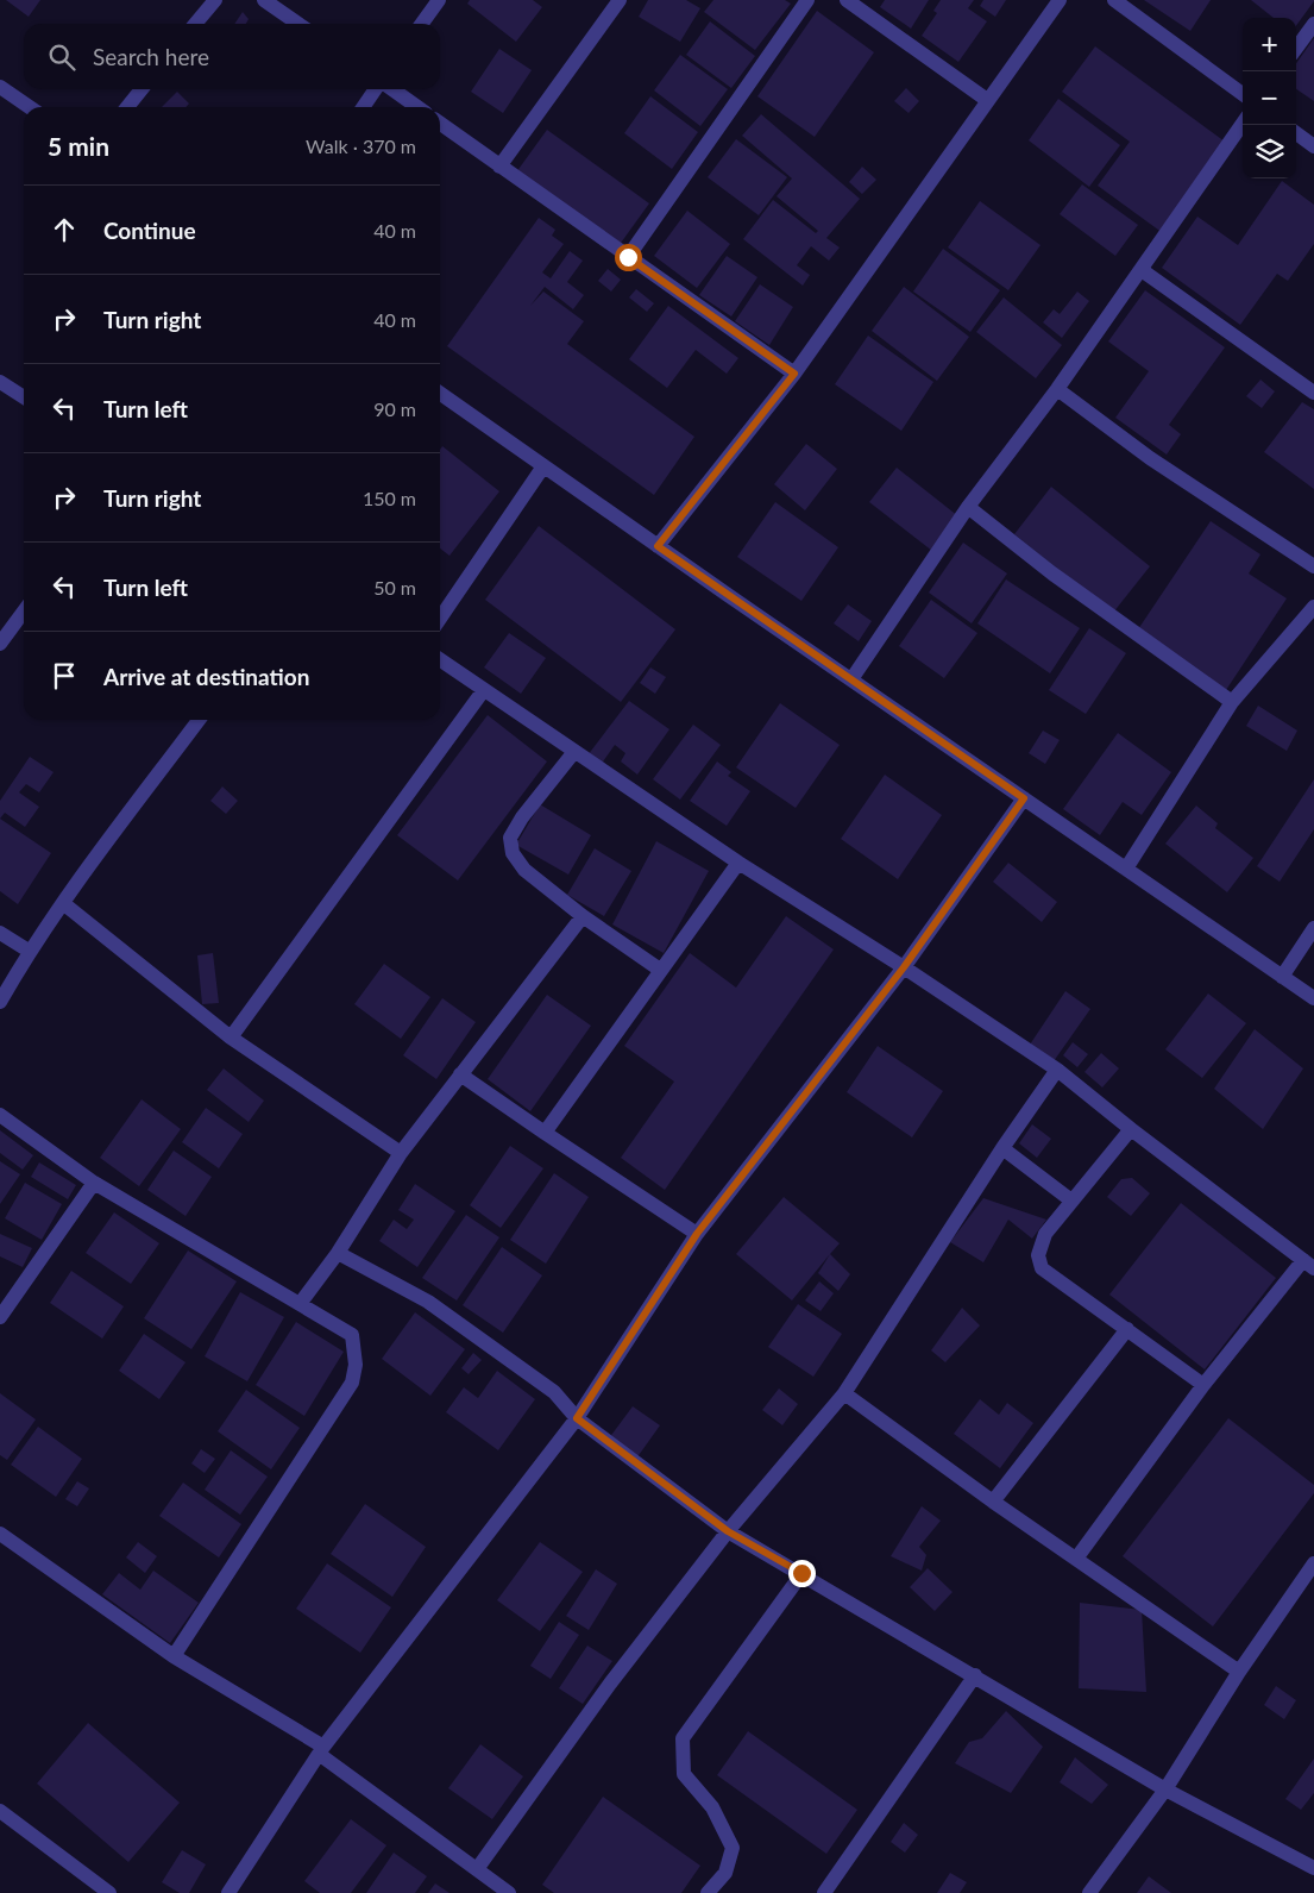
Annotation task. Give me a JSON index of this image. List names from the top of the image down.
{
  "page": {
    "map_buttons": ["+", "−"],
    "search": "Search here",
    "heading": ["5 min", "Walk · 370 m"],
    "list": [
      ["Continue", "40 m"],
      ["Turn right", "40 m"],
      ["Turn left", "90 m"],
      ["Turn right", "150 m"],
      ["Turn left", "50 m"],
      "Arrive at destination"
    ]
  }
}
